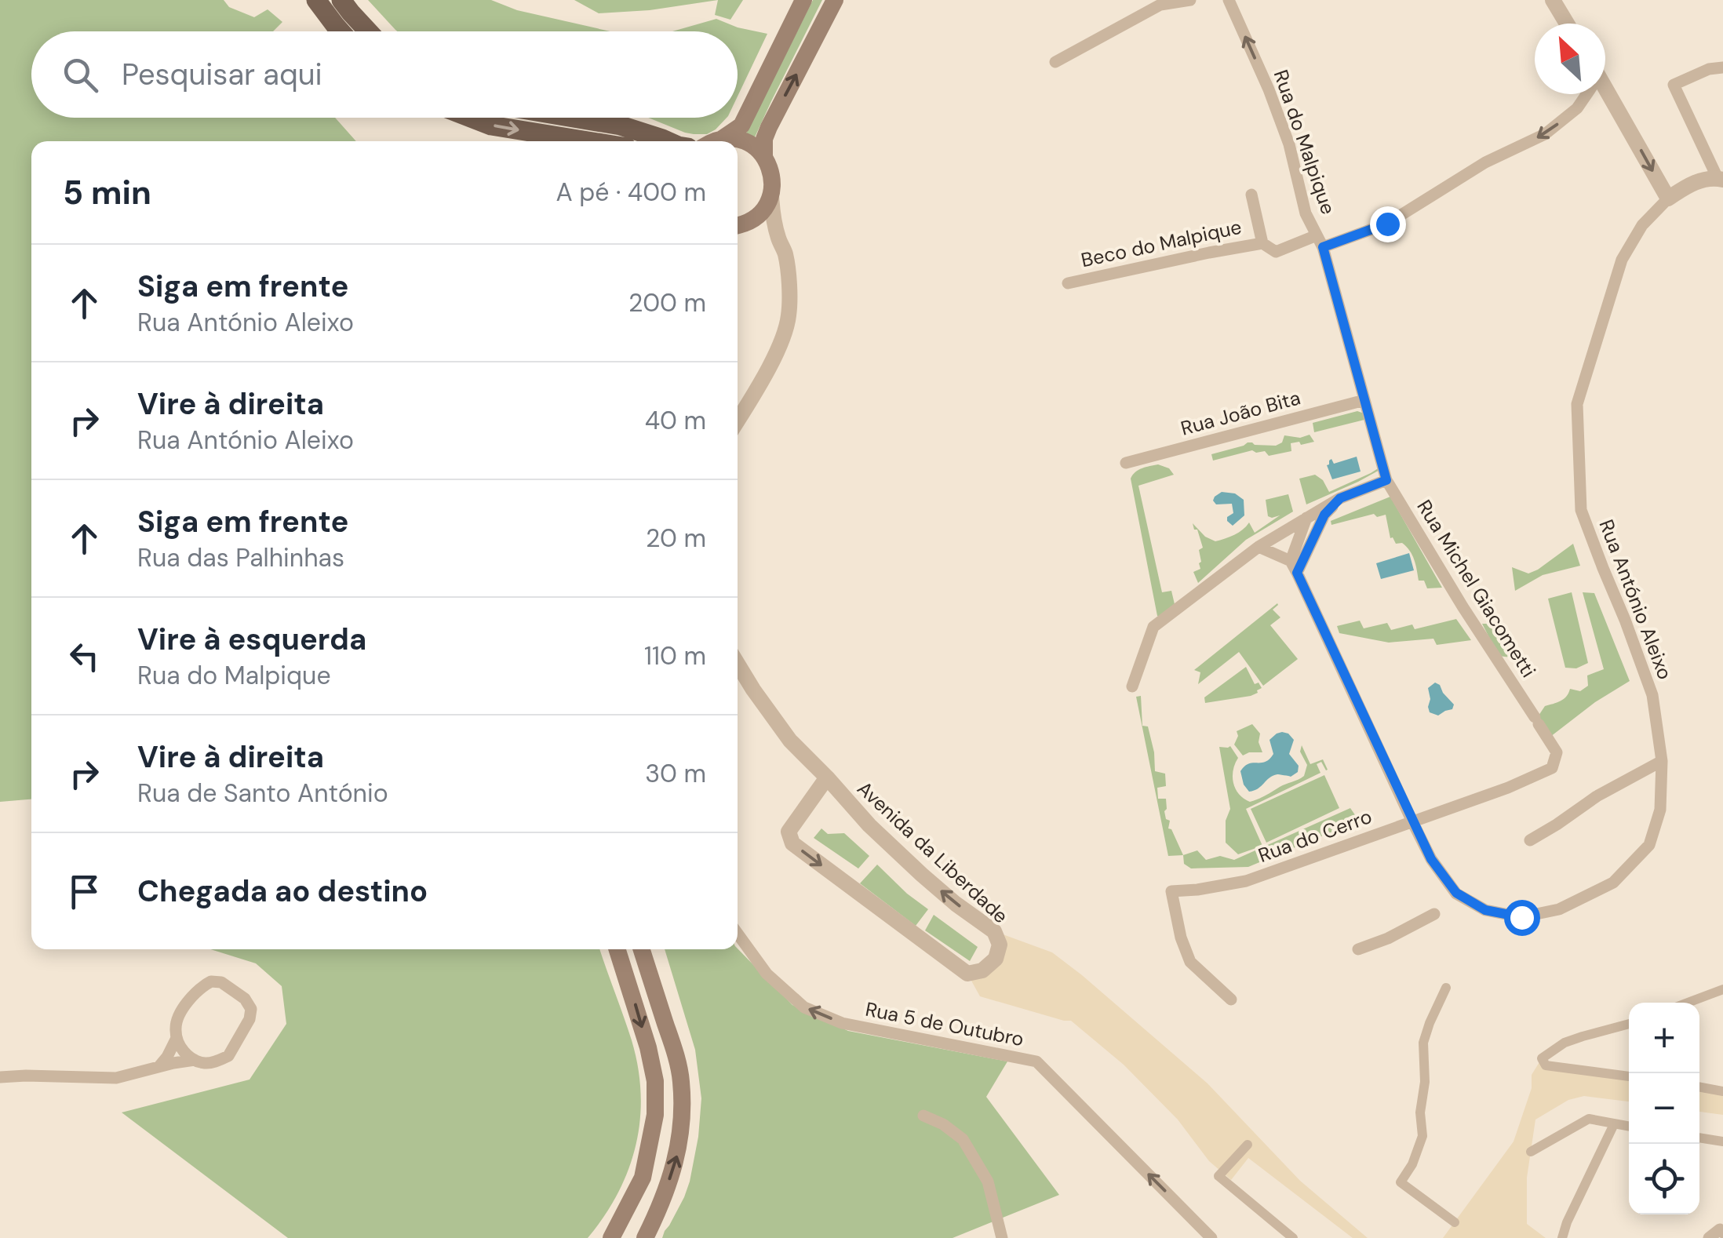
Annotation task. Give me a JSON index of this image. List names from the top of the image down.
{
  "streets": {
    "street": [
      "Rua do Malpique",
      "Beco do Malpique",
      "Rua João Bita",
      "Rua Michel Giacometti",
      "Rua António Aleixo",
      "Rua do Cerro",
      "Avenida da Liberdade",
      "Rua 5 de Outubro"
    ]
  },
  "crossings": [
    ["Rua do Malpique", "Beco do Malpique"],
    ["Rua do Malpique", "Rua João Bita"],
    ["Rua do Malpique", "Rua Michel Giacometti"],
    ["Rua Michel Giacometti", "Rua do Cerro"],
    ["Rua António Aleixo", "Rua do Cerro"]
  ],
  "one_way": ["Rua do Malpique", "Rua 5 de Outubro"],
  "north": "top left",
  "page": {
    "search": "Pesquisar aqui",
    "heading": ["5 min", "A pé · 400 m"],
    "list": [
      ["Siga em frente", "Rua António Aleixo", "200 m"],
      ["Vire à direita", "Rua António Aleixo", "40 m"],
      ["Siga em frente", "Rua das Palhinhas", "20 m"],
      ["Vire à esquerda", "Rua do Malpique", "110 m"],
      ["Vire à direita", "Rua de Santo António", "30 m"],
      "Chegada ao destino"
    ],
    "map_buttons": ["+", "−"]
  }
}
